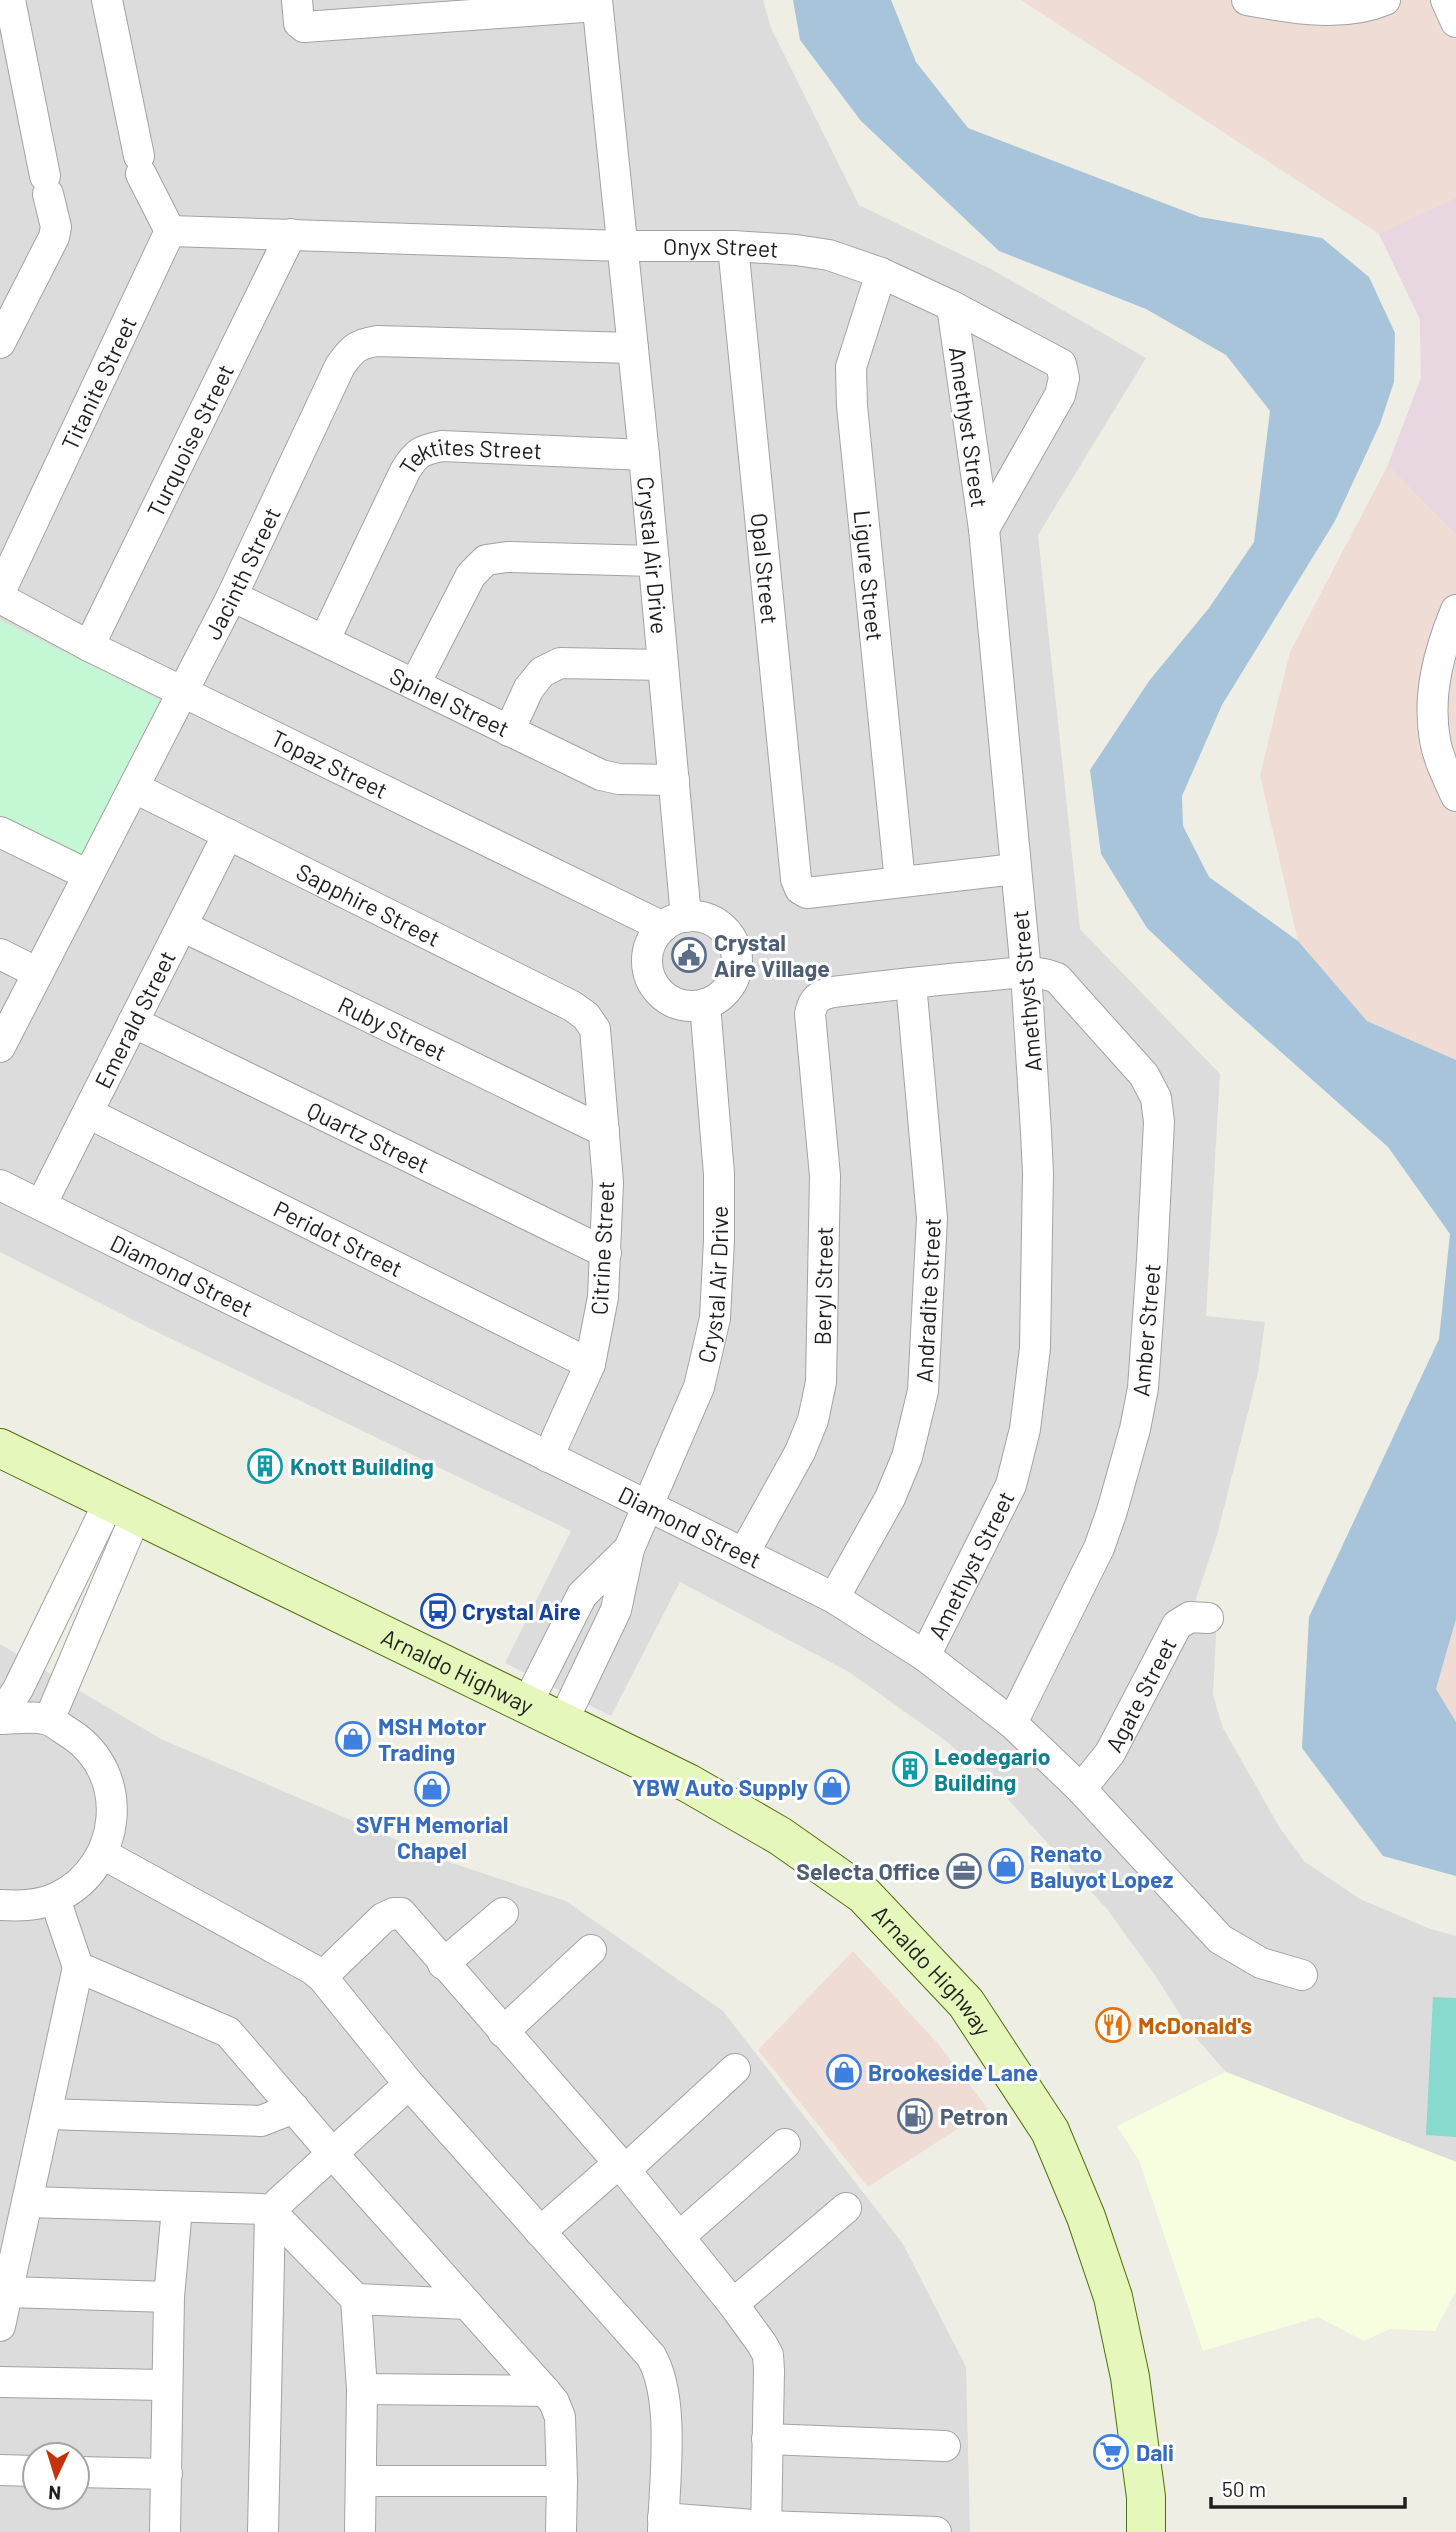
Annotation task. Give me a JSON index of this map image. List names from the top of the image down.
{
  "streets": {
    "main road": ["Arnaldo Highway"],
    "street": [
      "Onyx Street",
      "Titanite Street",
      "Amethyst Street",
      "Turquoise Street",
      "Tektites Street",
      "Crystal Air Drive",
      "Opal Street",
      "Jacinth Street",
      "Ligure Street",
      "Spinel Street",
      "Topaz Street",
      "Sapphire Street",
      "Emerald Street",
      "Ruby Street",
      "Quartz Street",
      "Peridot Street",
      "Citrine Street",
      "Diamond Street",
      "Beryl Street",
      "Andradite Street",
      "Amber Street",
      "Agate Street"
    ]
  },
  "crossings": [
    ["Onyx Street", "Titanite Street"],
    ["Onyx Street", "Amethyst Street"],
    ["Onyx Street", "Turquoise Street"],
    ["Onyx Street", "Crystal Air Drive"],
    ["Onyx Street", "Opal Street"],
    ["Onyx Street", "Ligure Street"],
    ["Amethyst Street", "Diamond Street"],
    ["Amethyst Street", "Amber Street"],
    ["Turquoise Street", "Topaz Street"],
    ["Tektites Street", "Crystal Air Drive"],
    ["Tektites Street", "Spinel Street"],
    ["Crystal Air Drive", "Jacinth Street"],
    ["Crystal Air Drive", "Spinel Street"],
    ["Crystal Air Drive", "Topaz Street"],
    ["Crystal Air Drive", "Diamond Street"],
    ["Crystal Air Drive", "Arnaldo Highway"],
    ["Opal Street", "Ligure Street"],
    ["Jacinth Street", "Spinel Street"],
    ["Jacinth Street", "Topaz Street"],
    ["Jacinth Street", "Sapphire Street"],
    ["Sapphire Street", "Emerald Street"],
    ["Sapphire Street", "Citrine Street"],
    ["Emerald Street", "Ruby Street"],
    ["Emerald Street", "Quartz Street"],
    ["Emerald Street", "Peridot Street"],
    ["Emerald Street", "Diamond Street"],
    ["Ruby Street", "Citrine Street"],
    ["Quartz Street", "Citrine Street"],
    ["Peridot Street", "Citrine Street"],
    ["Citrine Street", "Diamond Street"],
    ["Diamond Street", "Beryl Street"],
    ["Diamond Street", "Andradite Street"],
    ["Diamond Street", "Amber Street"],
    ["Diamond Street", "Agate Street"],
    ["Beryl Street", "Amber Street"],
    ["Andradite Street", "Amber Street"]
  ],
  "places": {
    "public building": ["Crystal Aire Village"],
    "building": ["Knott Building", "Leodegario Building"],
    "bus stop": ["Crystal Aire"],
    "shop": [
      "MSH Motor Trading",
      "YBW Auto Supply",
      "SVFH Memorial Chapel",
      "Renato Baluyot Lopez",
      "Brookeside Lane"
    ],
    "office": ["Selecta Office"],
    "restaurant": ["McDonald's"],
    "fuel station": ["Petron"],
    "supermarket": ["Dali"]
  },
  "scale_bar": "50 m",
  "north": "bottom"
}
